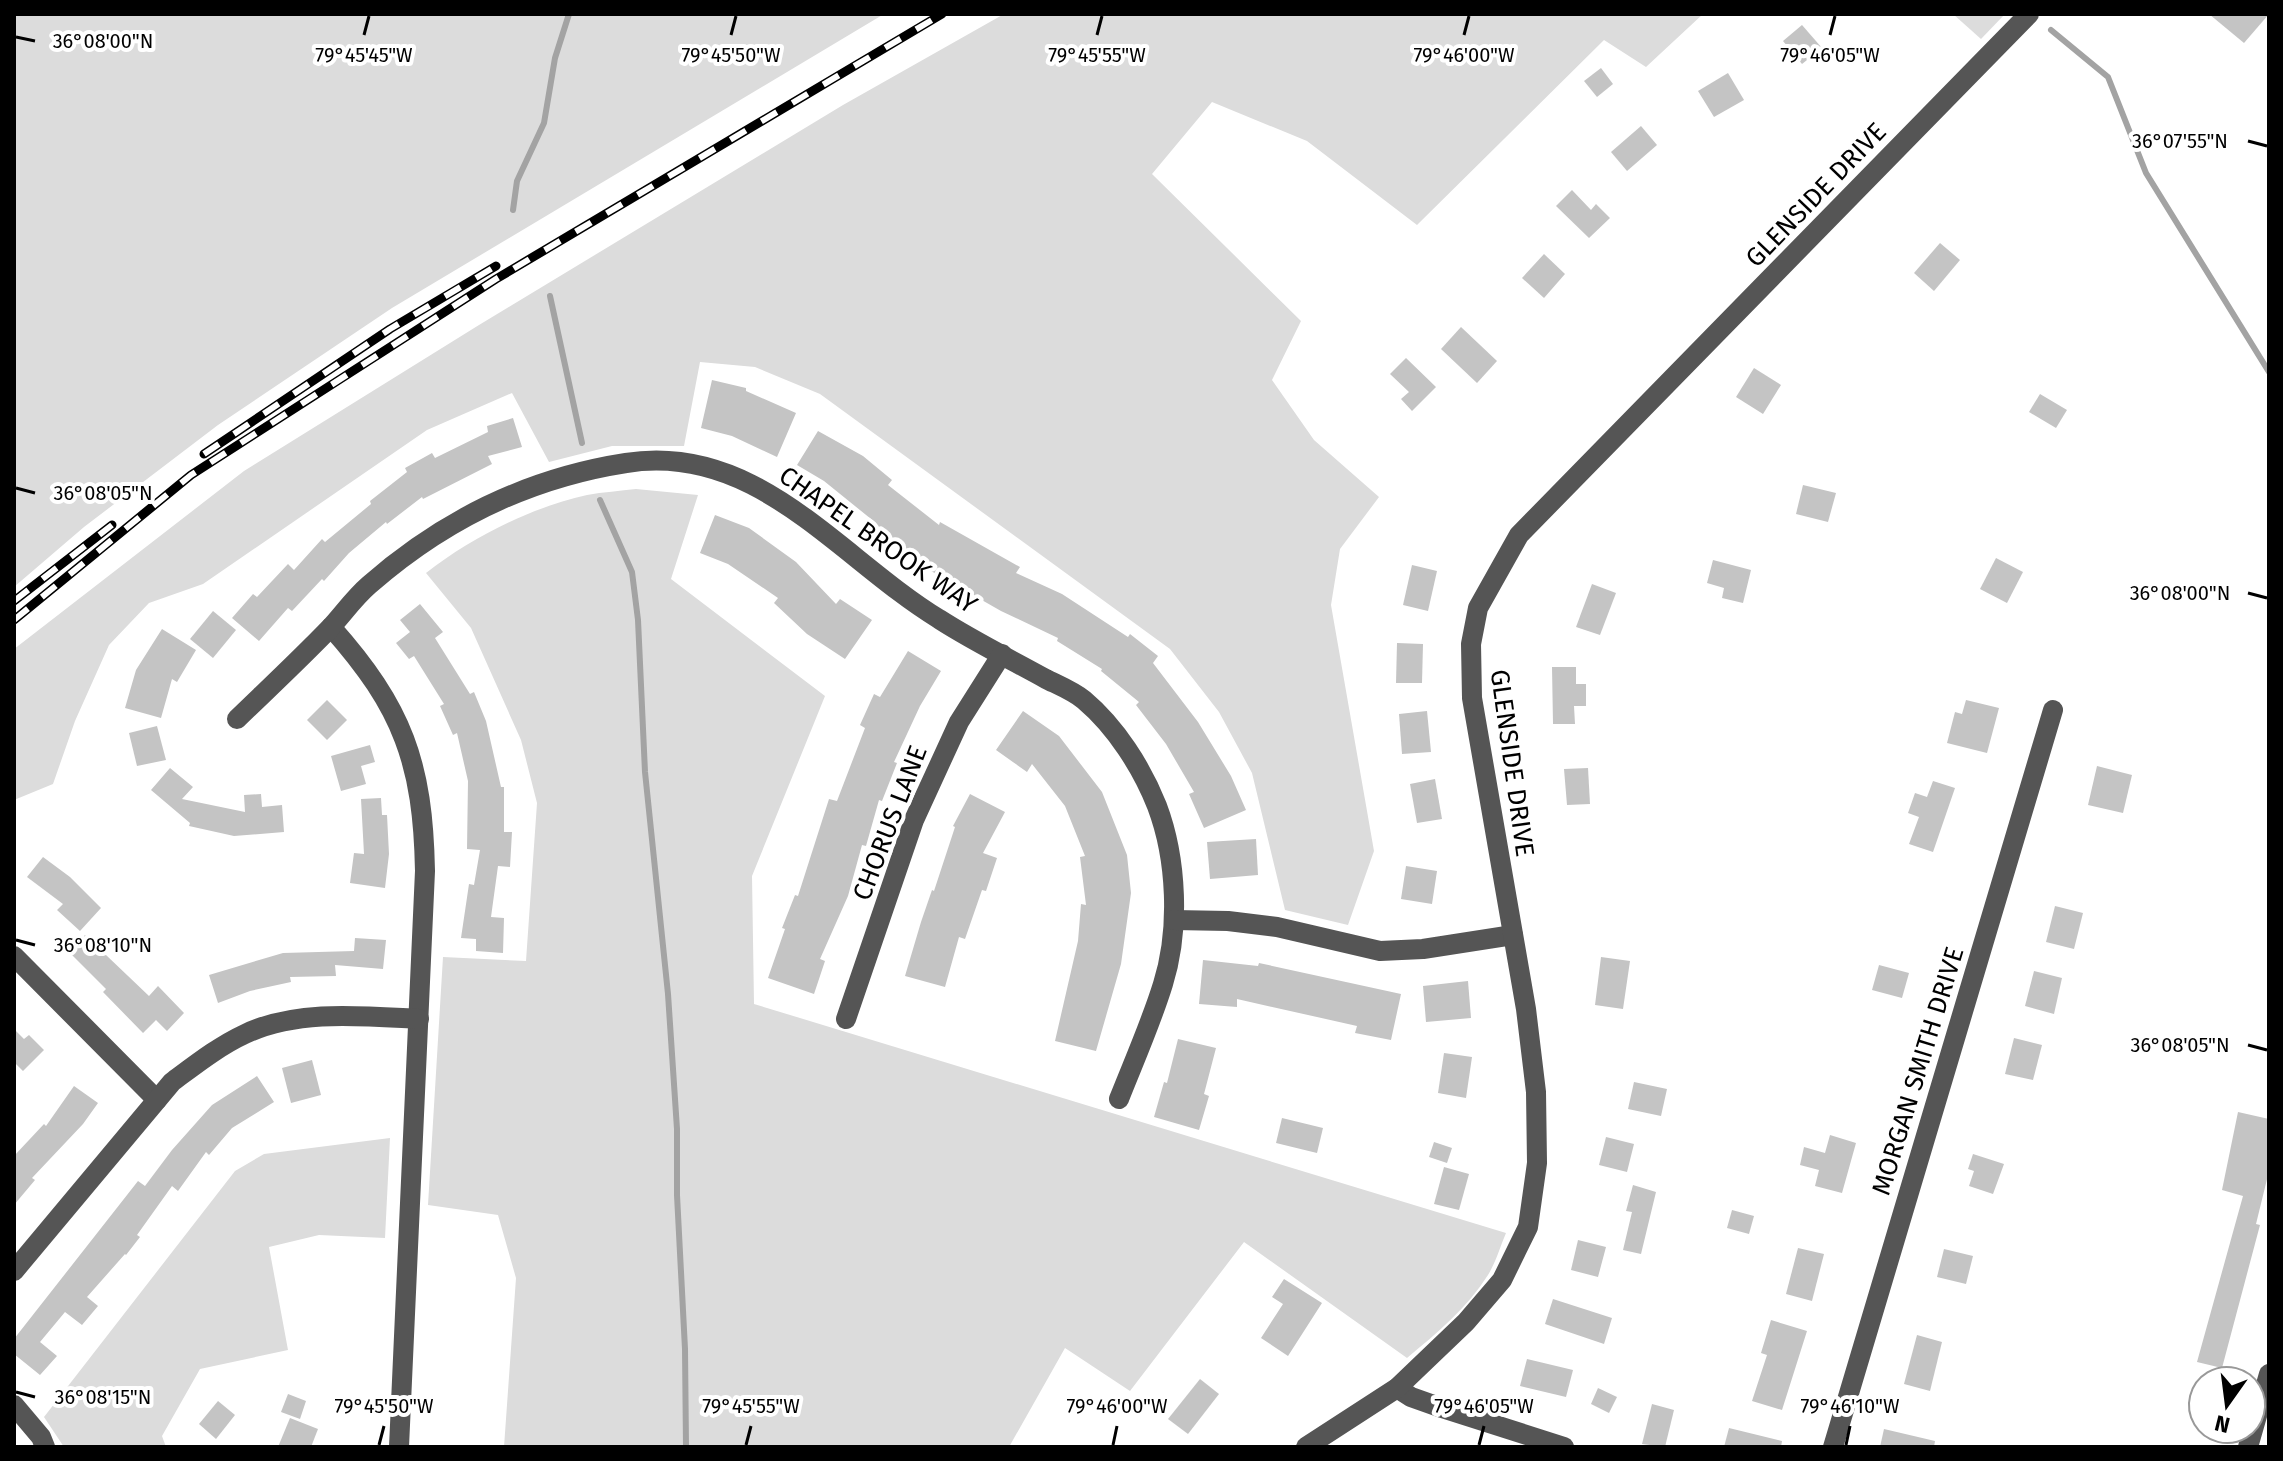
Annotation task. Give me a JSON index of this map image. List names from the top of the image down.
{
  "streets": {
    "street": [
      "GLENSIDE DRIVE",
      "CHAPEL BROOK WAY",
      "CHORUS LANE",
      "MORGAN SMITH DRIVE"
    ]
  },
  "crossings": [
    ["CHAPEL BROOK WAY", "CHORUS LANE"]
  ],
  "north": "bottom",
  "coordinates": [
    "36°08'00\"N",
    "79°45'45\"W",
    "79°45'50\"W",
    "79°45'55\"W",
    "79°46'00\"W",
    "79°46'05\"W",
    "36°07'55\"N",
    "36°08'05\"N",
    "36°08'10\"N",
    "36°08'15\"N",
    "79°46'10\"W"
  ]
}
